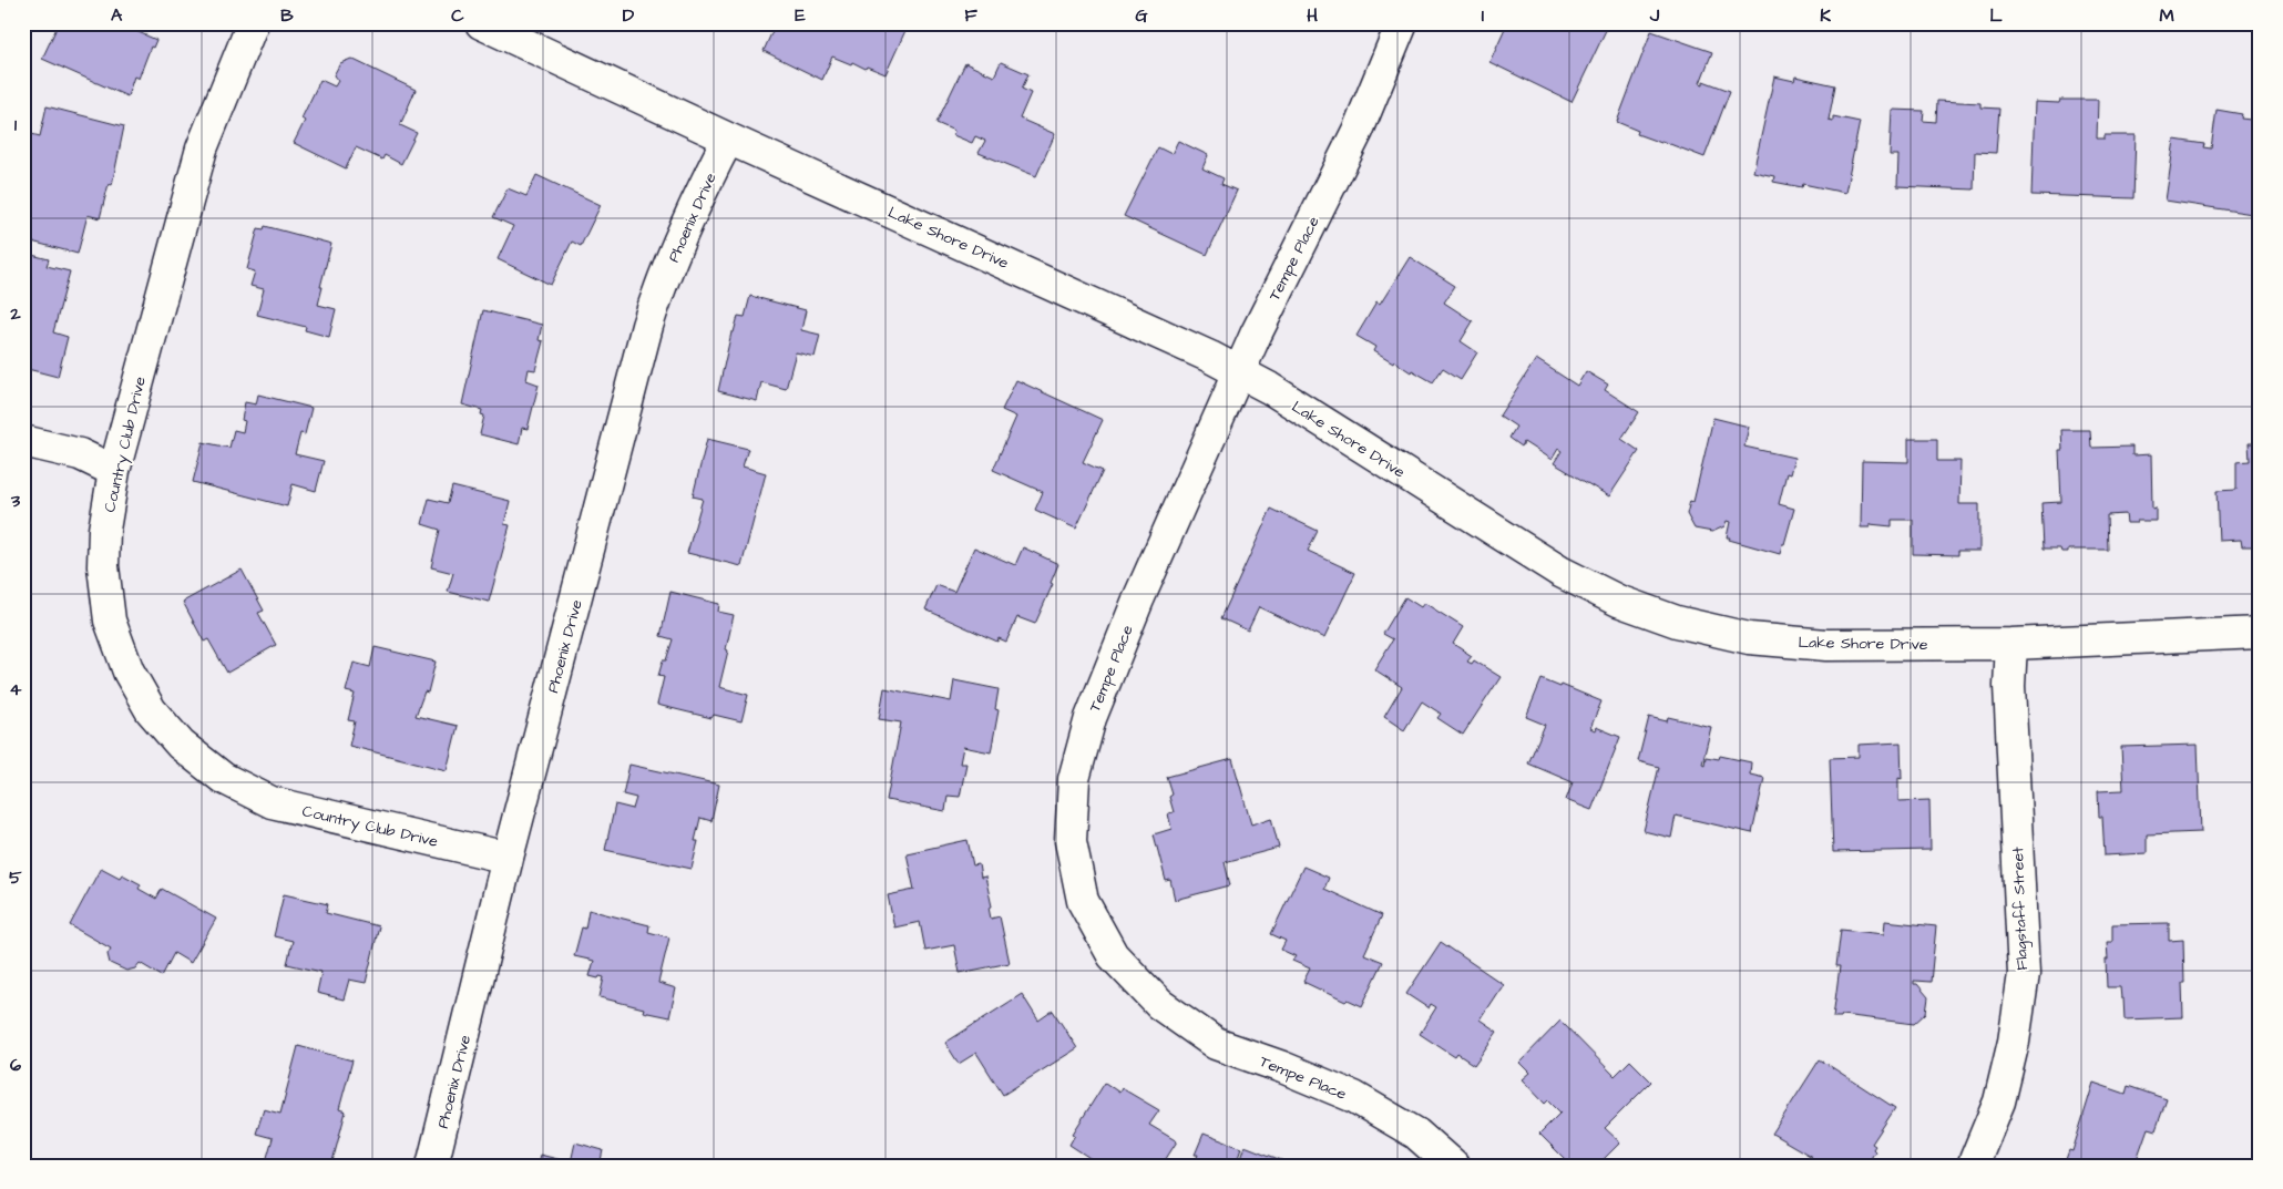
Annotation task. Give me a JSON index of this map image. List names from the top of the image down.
{
  "streets": {
    "street": [
      "Phoenix Drive",
      "Lake Shore Drive",
      "Tempe Place",
      "Country Club Drive",
      "Flagstaff Street"
    ]
  },
  "crossings": [
    ["Phoenix Drive", "Lake Shore Drive"],
    ["Phoenix Drive", "Country Club Drive"],
    ["Lake Shore Drive", "Tempe Place"],
    ["Lake Shore Drive", "Flagstaff Street"]
  ],
  "grid": {
    "columns": [
      "A",
      "B",
      "C",
      "D",
      "E",
      "F",
      "G",
      "H",
      "I",
      "J",
      "K",
      "L",
      "M"
    ],
    "rows": [
      "1",
      "2",
      "3",
      "4",
      "5",
      "6"
    ]
  }
}
